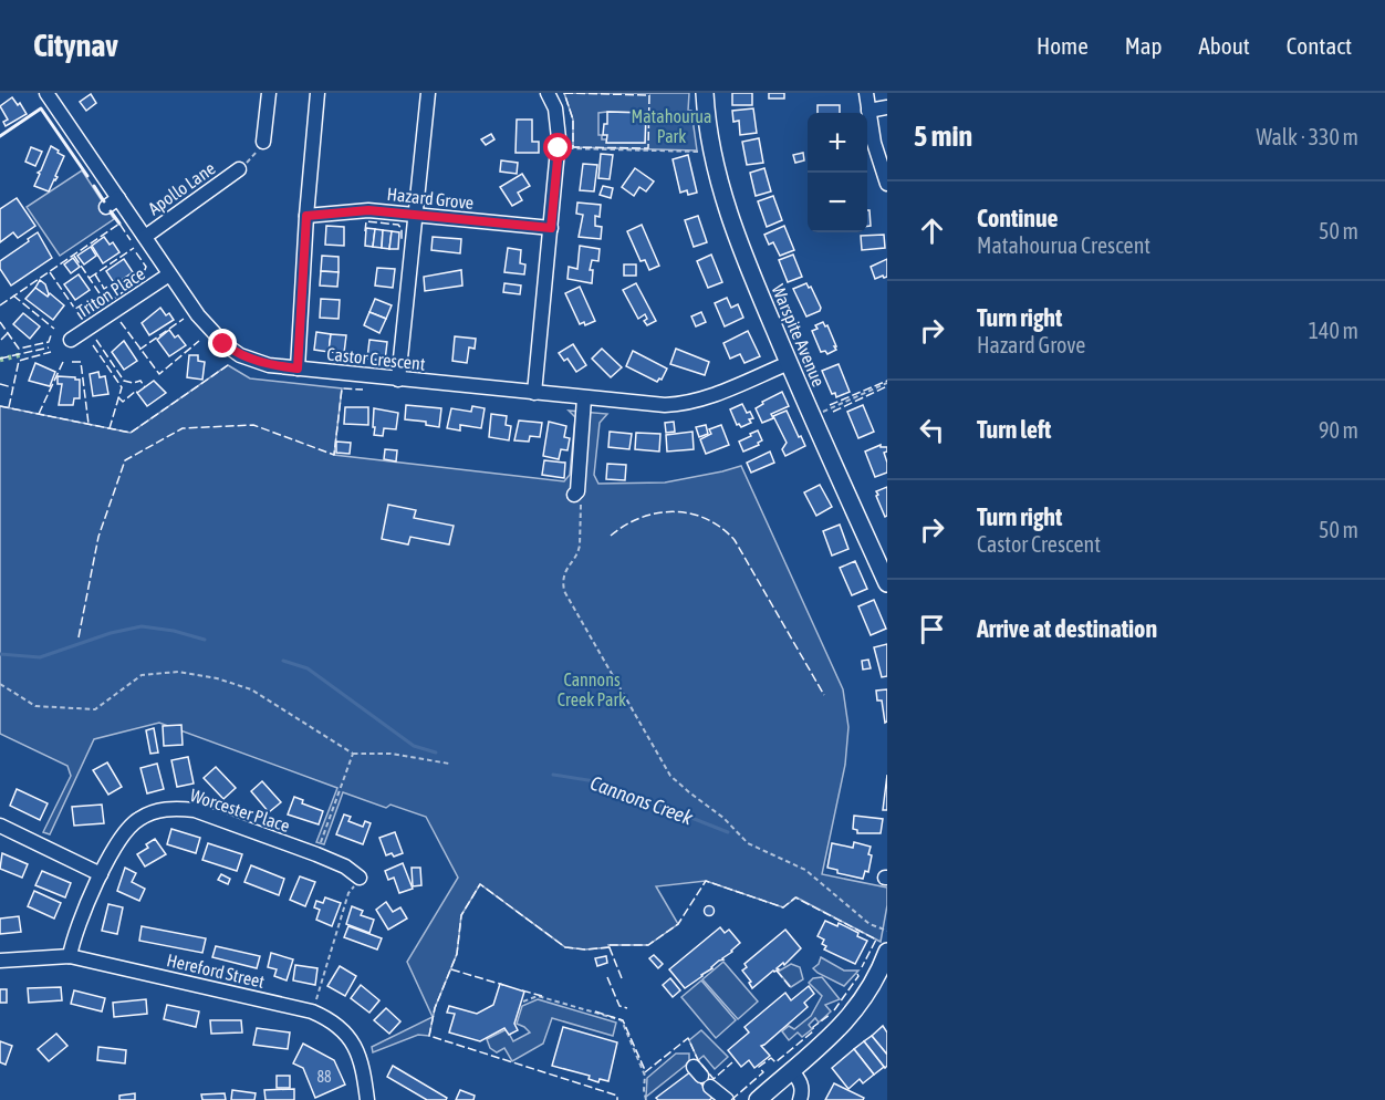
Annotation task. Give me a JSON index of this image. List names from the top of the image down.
{
  "streets": {
    "main road": ["Warspite Avenue"],
    "street": [
      "Apollo Lane",
      "Hazard Grove",
      "Triton Place",
      "Castor Crescent",
      "Worcester Place",
      "Hereford Street"
    ]
  },
  "crossings": [
    ["Apollo Lane", "Castor Crescent"],
    ["Triton Place", "Castor Crescent"],
    ["Warspite Avenue", "Castor Crescent"],
    ["Worcester Place", "Hereford Street"]
  ],
  "water": ["Cannons Creek"],
  "parks": ["Matahourua Park", "Cannons Creek Park"],
  "house_numbers": ["88"],
  "page": {
    "header": "Citynav",
    "nav": [
      "Home",
      "Map",
      "About",
      "Contact"
    ],
    "heading": ["5 min", "Walk · 330 m"],
    "map_buttons": ["+", "−"],
    "list": [
      ["Continue", "Matahourua Crescent", "50 m"],
      ["Turn right", "Hazard Grove", "140 m"],
      ["Turn left", "90 m"],
      ["Turn right", "Castor Crescent", "50 m"],
      "Arrive at destination"
    ]
  }
}
